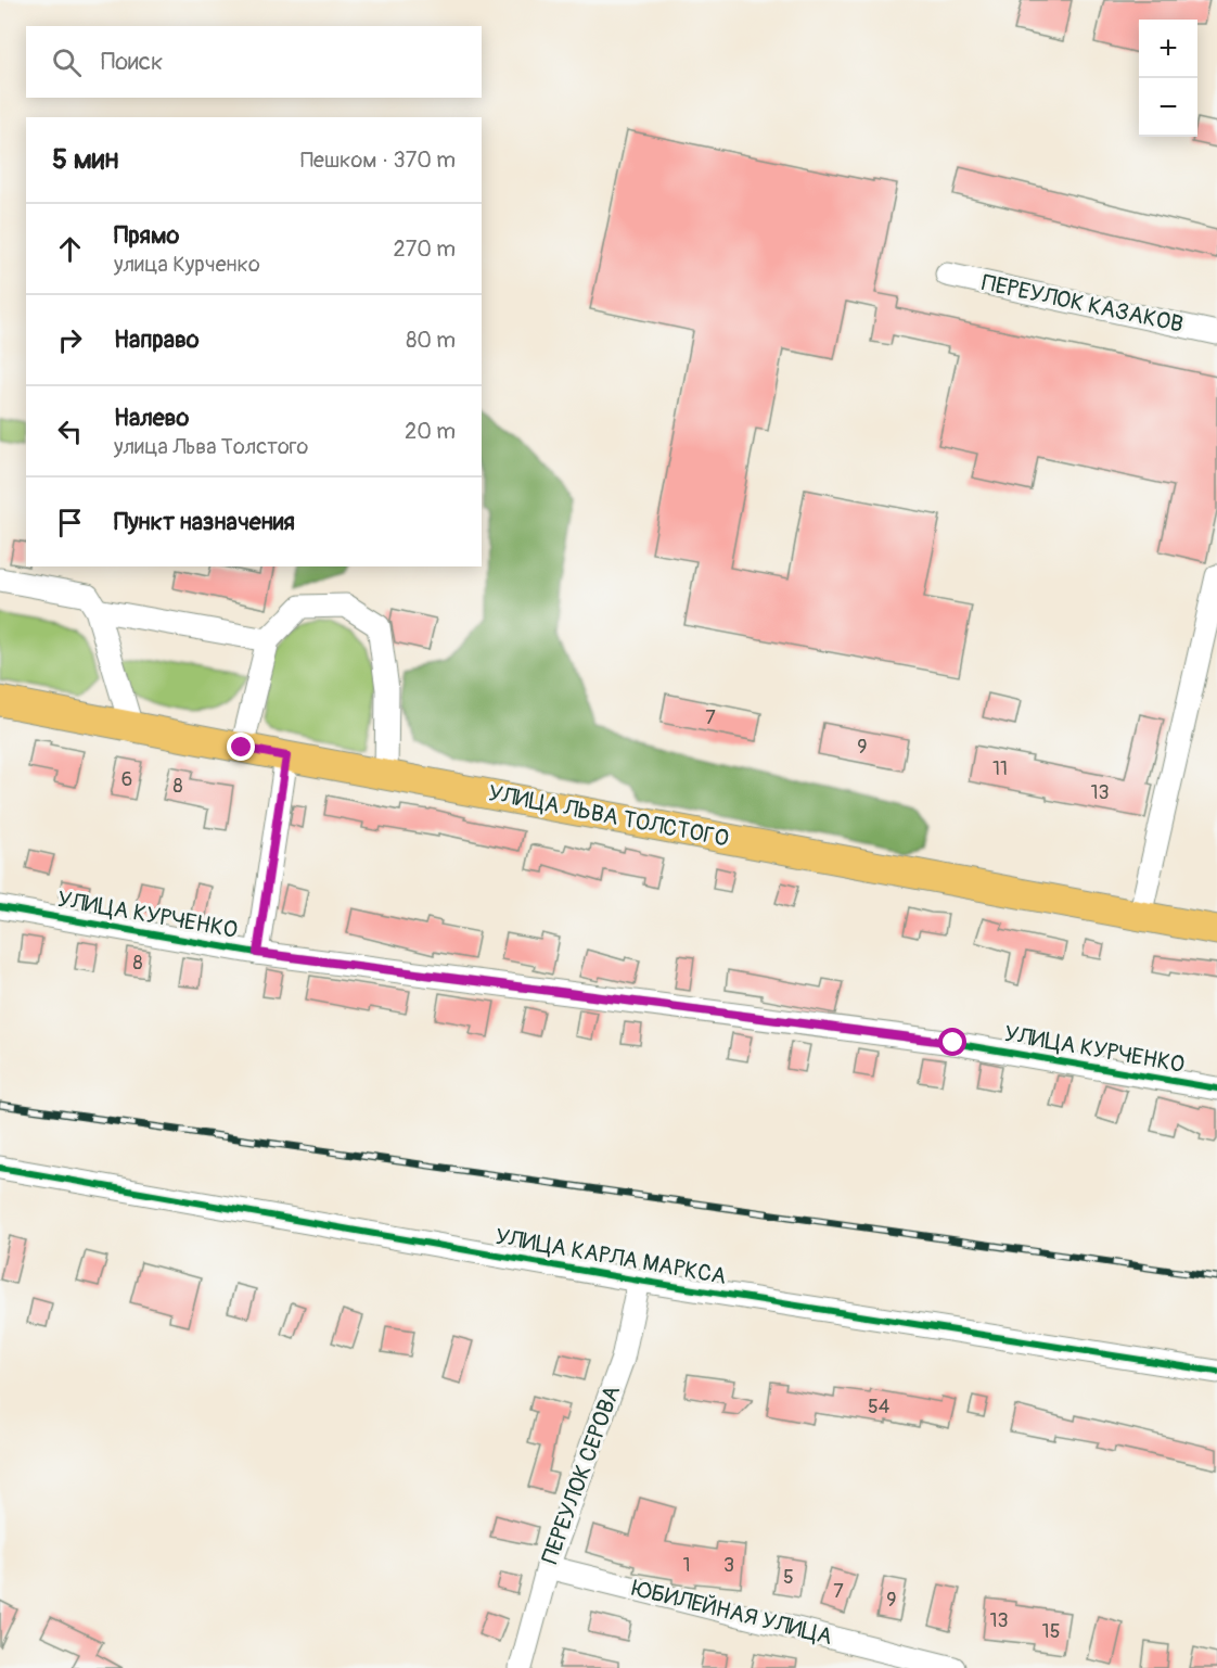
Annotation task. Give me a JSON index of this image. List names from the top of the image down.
{
  "streets": {
    "main road": ["УЛИЦА ЛЬВА ТОЛСТОГО"],
    "street": [
      "ПЕРЕУЛОК КАЗАКОВ",
      "УЛИЦА КУРЧЕНКО",
      "УЛИЦА КАРЛА МАРКСА",
      "ПЕРЕУЛОК СЕРОВА",
      "ЮБИЛЕЙНАЯ УЛИЦА"
    ]
  },
  "crossings": [
    ["УЛИЦА КАРЛА МАРКСА", "ПЕРЕУЛОК СЕРОВА"],
    ["ПЕРЕУЛОК СЕРОВА", "ЮБИЛЕЙНАЯ УЛИЦА"]
  ],
  "house_numbers": [
    "7",
    "9",
    "11",
    "6",
    "8",
    "13",
    "8",
    "54",
    "1",
    "3",
    "5",
    "7",
    "9",
    "13",
    "15"
  ],
  "page": {
    "map_buttons": ["+", "−"],
    "search": "Поиск",
    "heading": ["5 мин", "Пешком · 370 m"],
    "list": [
      ["Прямо", "улица Курченко", "270 m"],
      ["Направо", "80 m"],
      ["Налево", "улица Льва Толстого", "20 m"],
      "Пункт назначения"
    ]
  }
}
